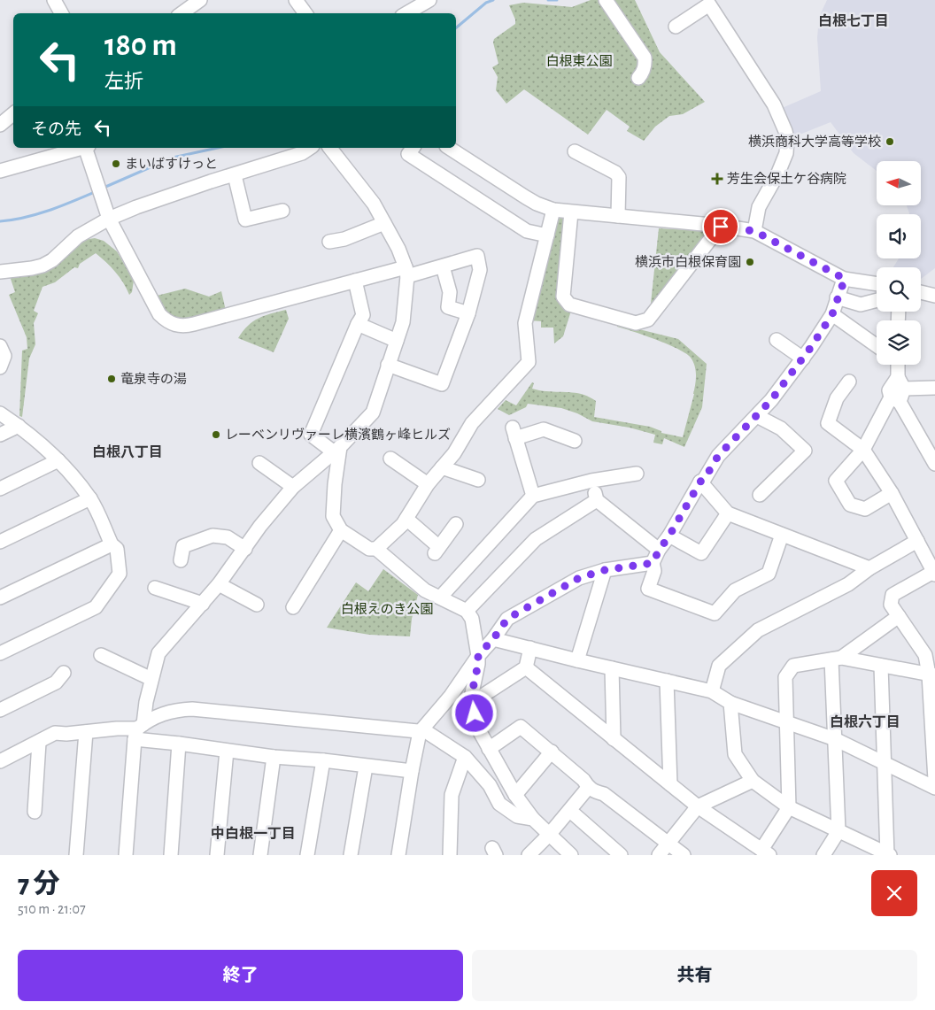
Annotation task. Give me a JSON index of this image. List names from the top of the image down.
{
  "districts": [
    "白根七丁目",
    "白根八丁目",
    "白根六丁目",
    "中白根一丁目"
  ],
  "parks": ["白根東公園", "白根えのき公園"],
  "places": {
    "other": [
      "横浜商科大学高等学校",
      "まいばすけっと",
      "横浜市白根保育園",
      "竜泉寺の湯",
      "レーベンリヴァーレ横濱鶴ヶ峰ヒルズ"
    ],
    "health": ["芳生会保土ケ谷病院"]
  },
  "north": "left",
  "page": {
    "turn": ["180 m", "左折"],
    "then": "その先",
    "heading": ["7 分", "510 m · 21:07"],
    "buttons": ["終了", "共有"]
  }
}
